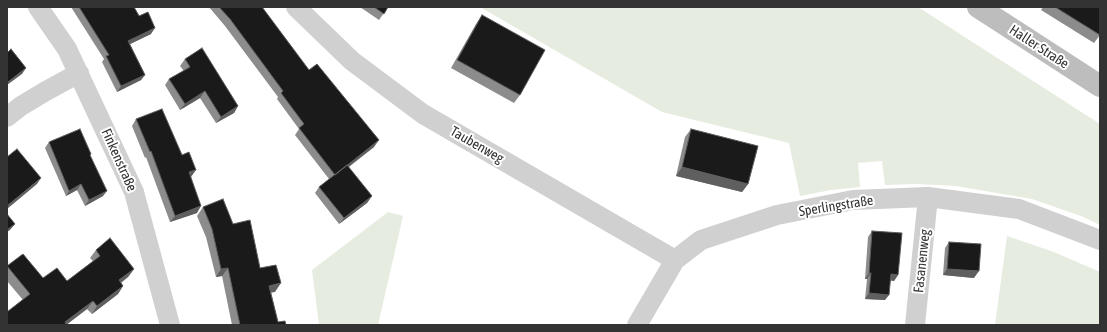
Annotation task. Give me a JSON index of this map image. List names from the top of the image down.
{
  "streets": {
    "main road": ["Haller Straße"],
    "street": [
      "Taubenweg",
      "Finkenstraße",
      "Sperlingstraße",
      "Fasanenweg"
    ]
  },
  "crossings": [
    ["Taubenweg", "Sperlingstraße"],
    ["Sperlingstraße", "Fasanenweg"]
  ]
}
